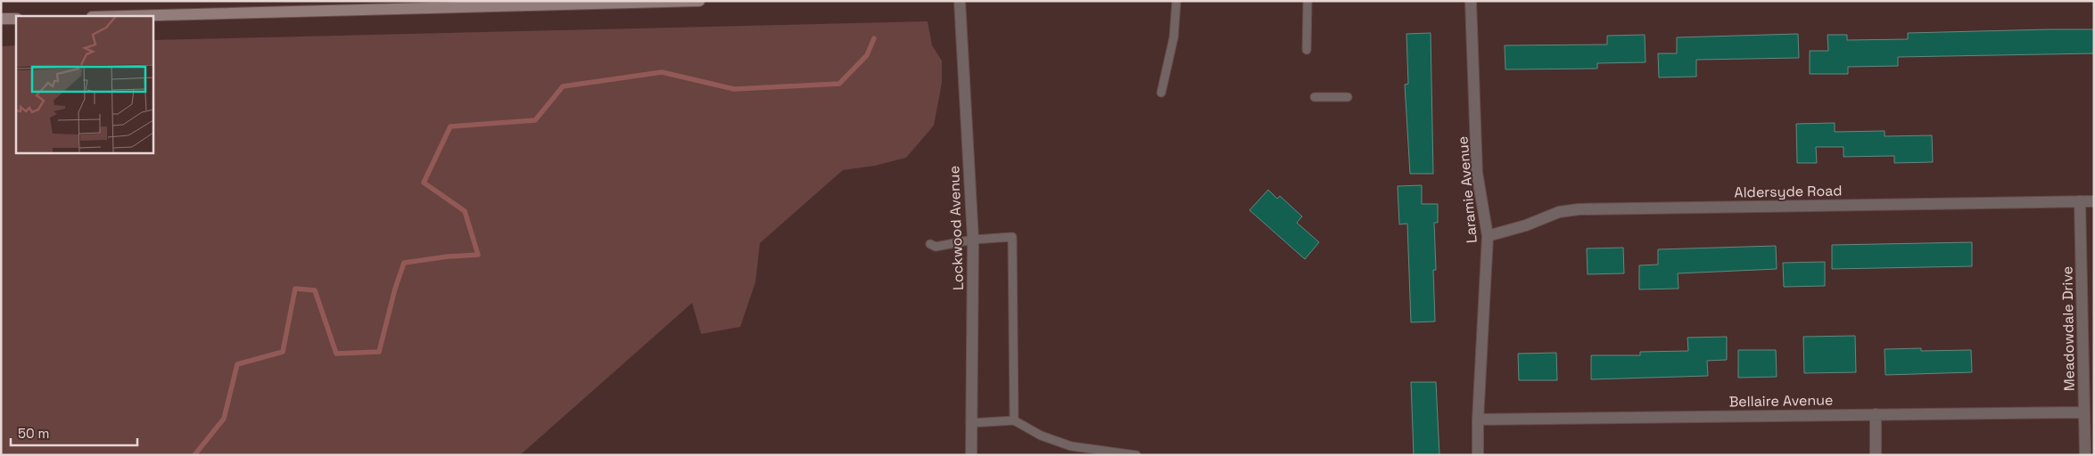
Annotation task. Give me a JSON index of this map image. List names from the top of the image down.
{
  "streets": {
    "street": [
      "Laramie Avenue",
      "Aldersyde Road",
      "Lockwood Avenue",
      "Meadowdale Drive",
      "Bellaire Avenue"
    ]
  },
  "crossings": [
    ["Laramie Avenue", "Aldersyde Road"],
    ["Laramie Avenue", "Bellaire Avenue"],
    ["Aldersyde Road", "Meadowdale Drive"],
    ["Meadowdale Drive", "Bellaire Avenue"]
  ],
  "scale_bar": "50 m"
}
